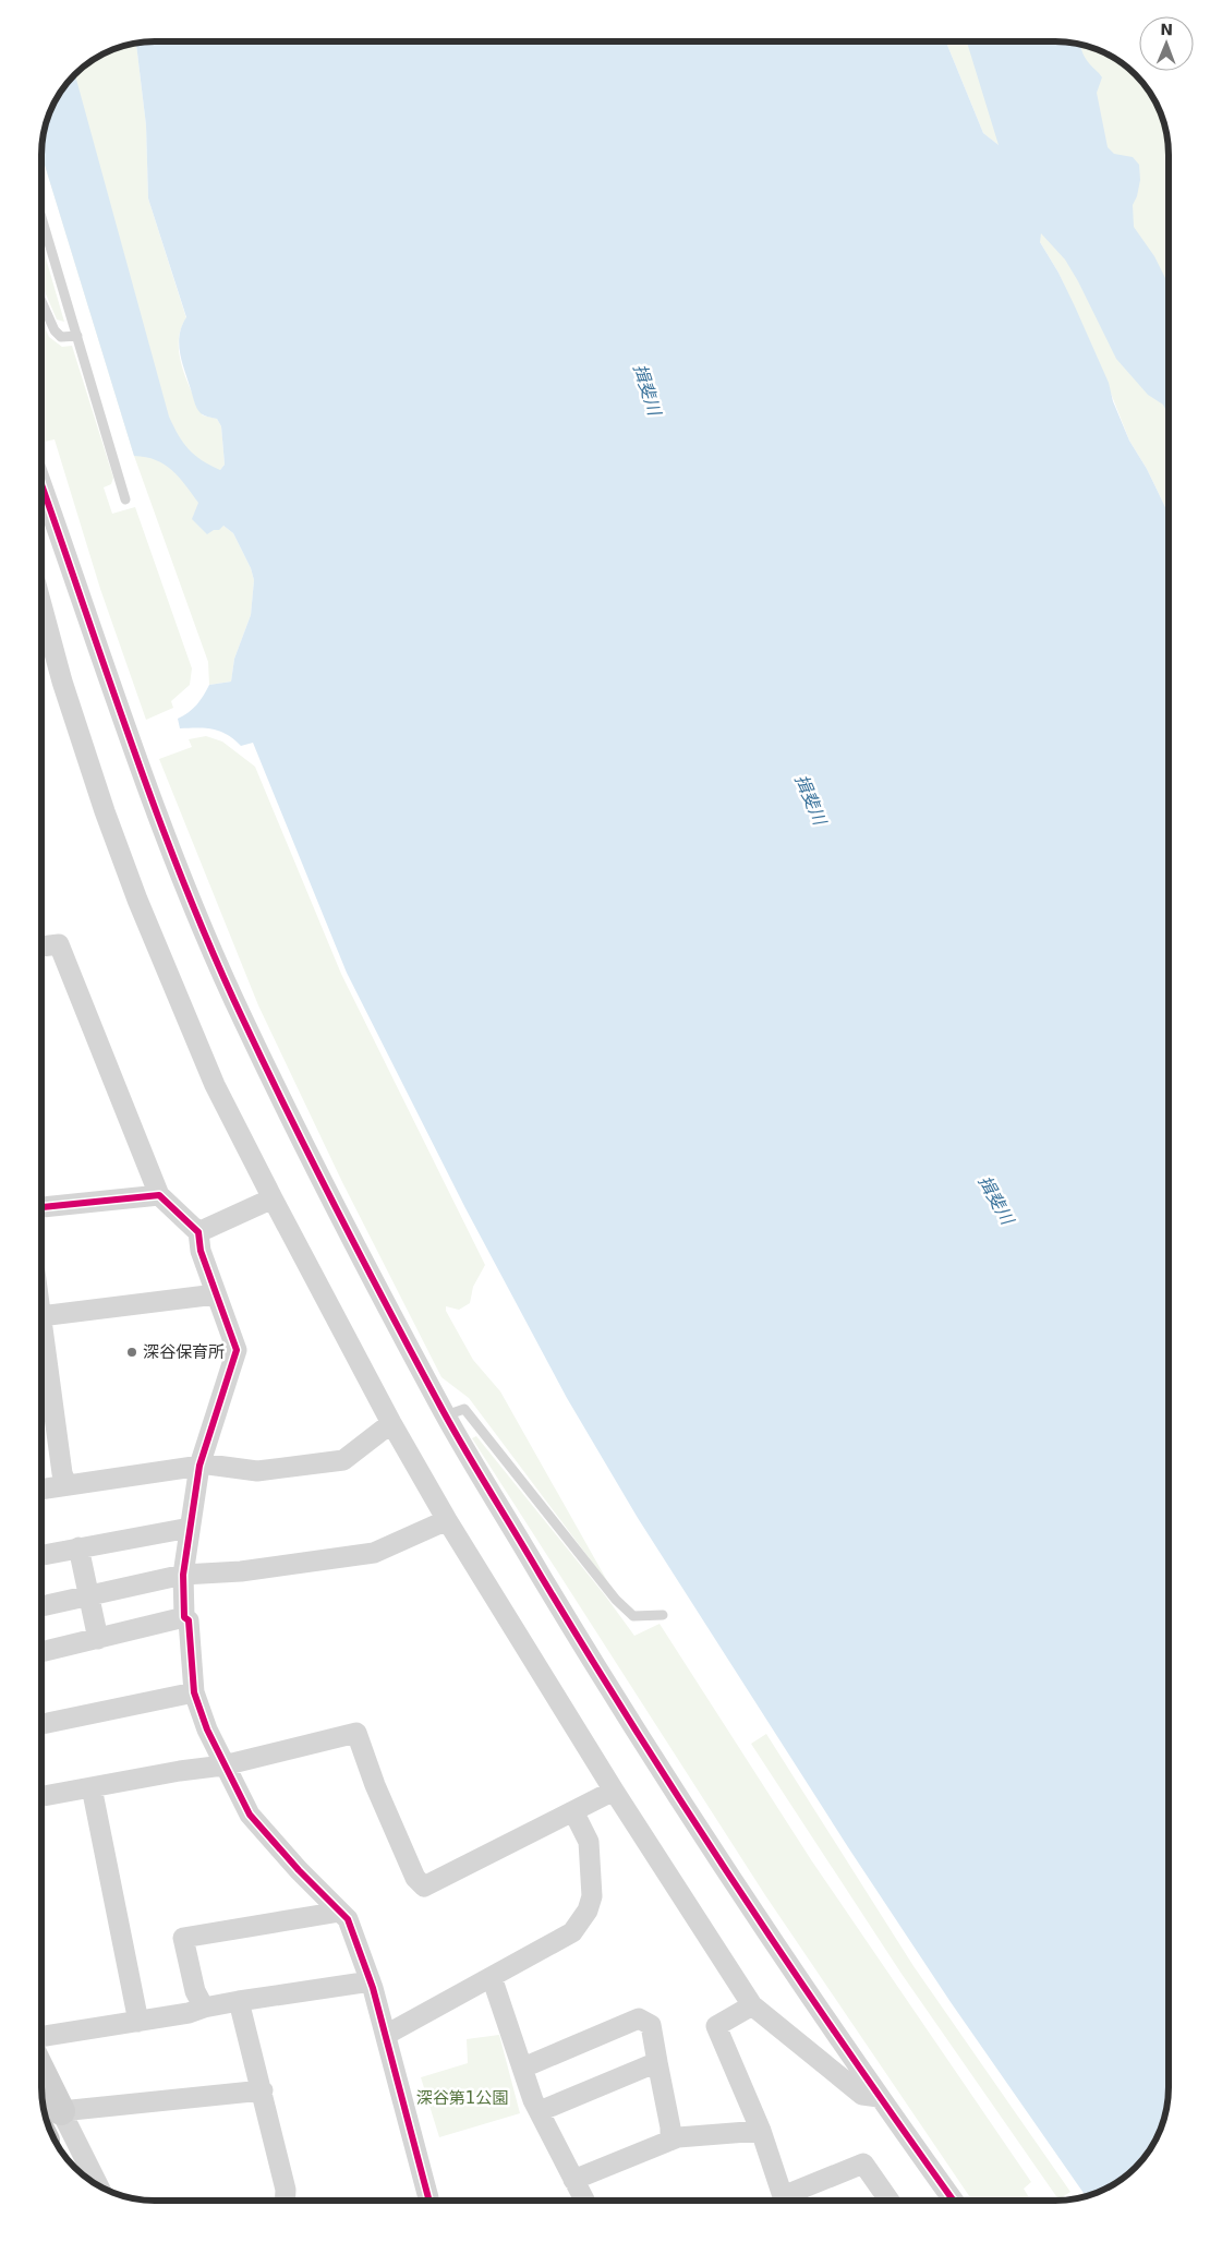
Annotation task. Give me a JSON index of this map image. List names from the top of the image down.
{
  "water": ["揖斐川"],
  "parks": ["深谷第1公園"],
  "places": ["深谷保育所"],
  "north": "top"
}
